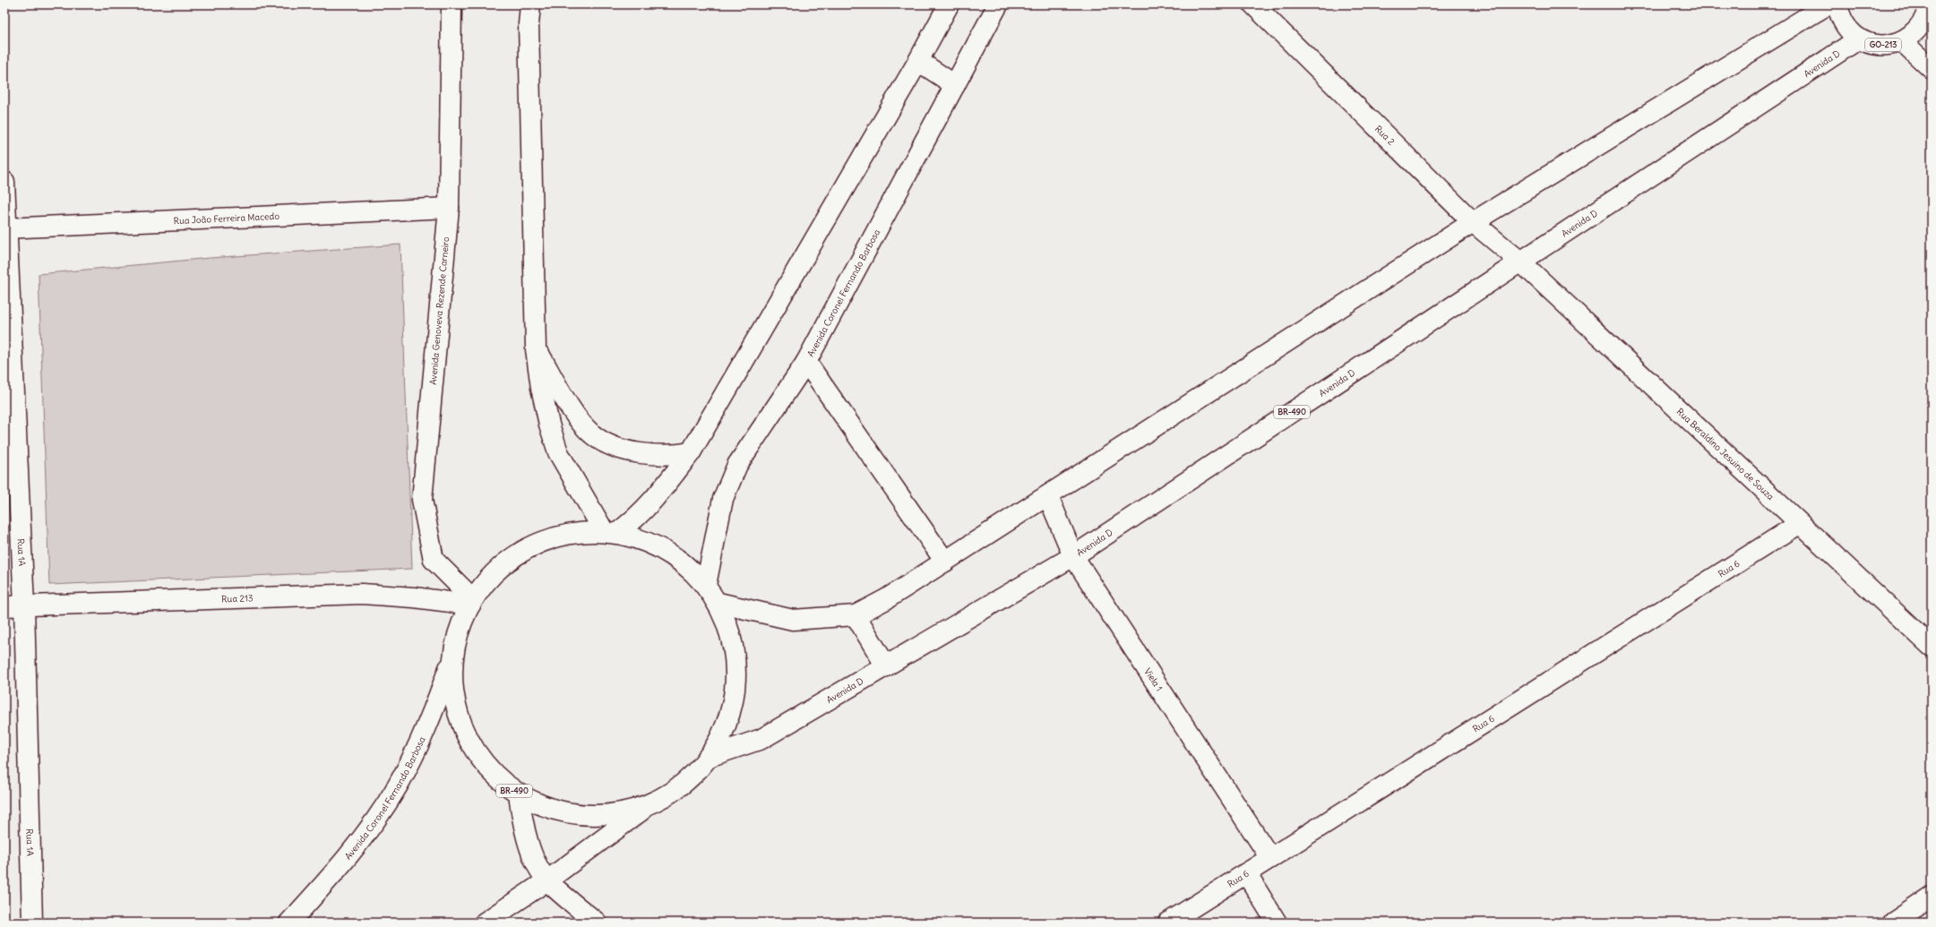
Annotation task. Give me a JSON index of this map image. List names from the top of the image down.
{
  "streets": {
    "street": [
      "GO-213",
      "Avenida D",
      "Rua 2",
      "Rua João Ferreira Macedo",
      "Avenida Coronel Fernando Barbosa",
      "Avenida Genoveva Rezende Carneiro",
      "BR-490",
      "Rua Beraldino Jesuino de Souza",
      "Rua 1A",
      "Rua 6",
      "Rua 213",
      "Viela 1"
    ]
  },
  "crossings": [
    ["GO-213", "Avenida D"],
    ["Avenida D", "Rua 2"],
    ["Avenida D", "BR-490"],
    ["Avenida D", "Rua Beraldino Jesuino de Souza"],
    ["Avenida D", "Viela 1"],
    ["Rua 2", "Rua Beraldino Jesuino de Souza"],
    ["Rua João Ferreira Macedo", "Avenida Genoveva Rezende Carneiro"],
    ["Rua João Ferreira Macedo", "Rua 1A"],
    ["Avenida Coronel Fernando Barbosa", "BR-490"],
    ["Avenida Genoveva Rezende Carneiro", "BR-490"],
    ["Avenida Genoveva Rezende Carneiro", "Rua 213"],
    ["BR-490", "Rua 213"],
    ["Rua Beraldino Jesuino de Souza", "Rua 6"],
    ["Rua 1A", "Rua 213"],
    ["Rua 6", "Viela 1"]
  ]
}
